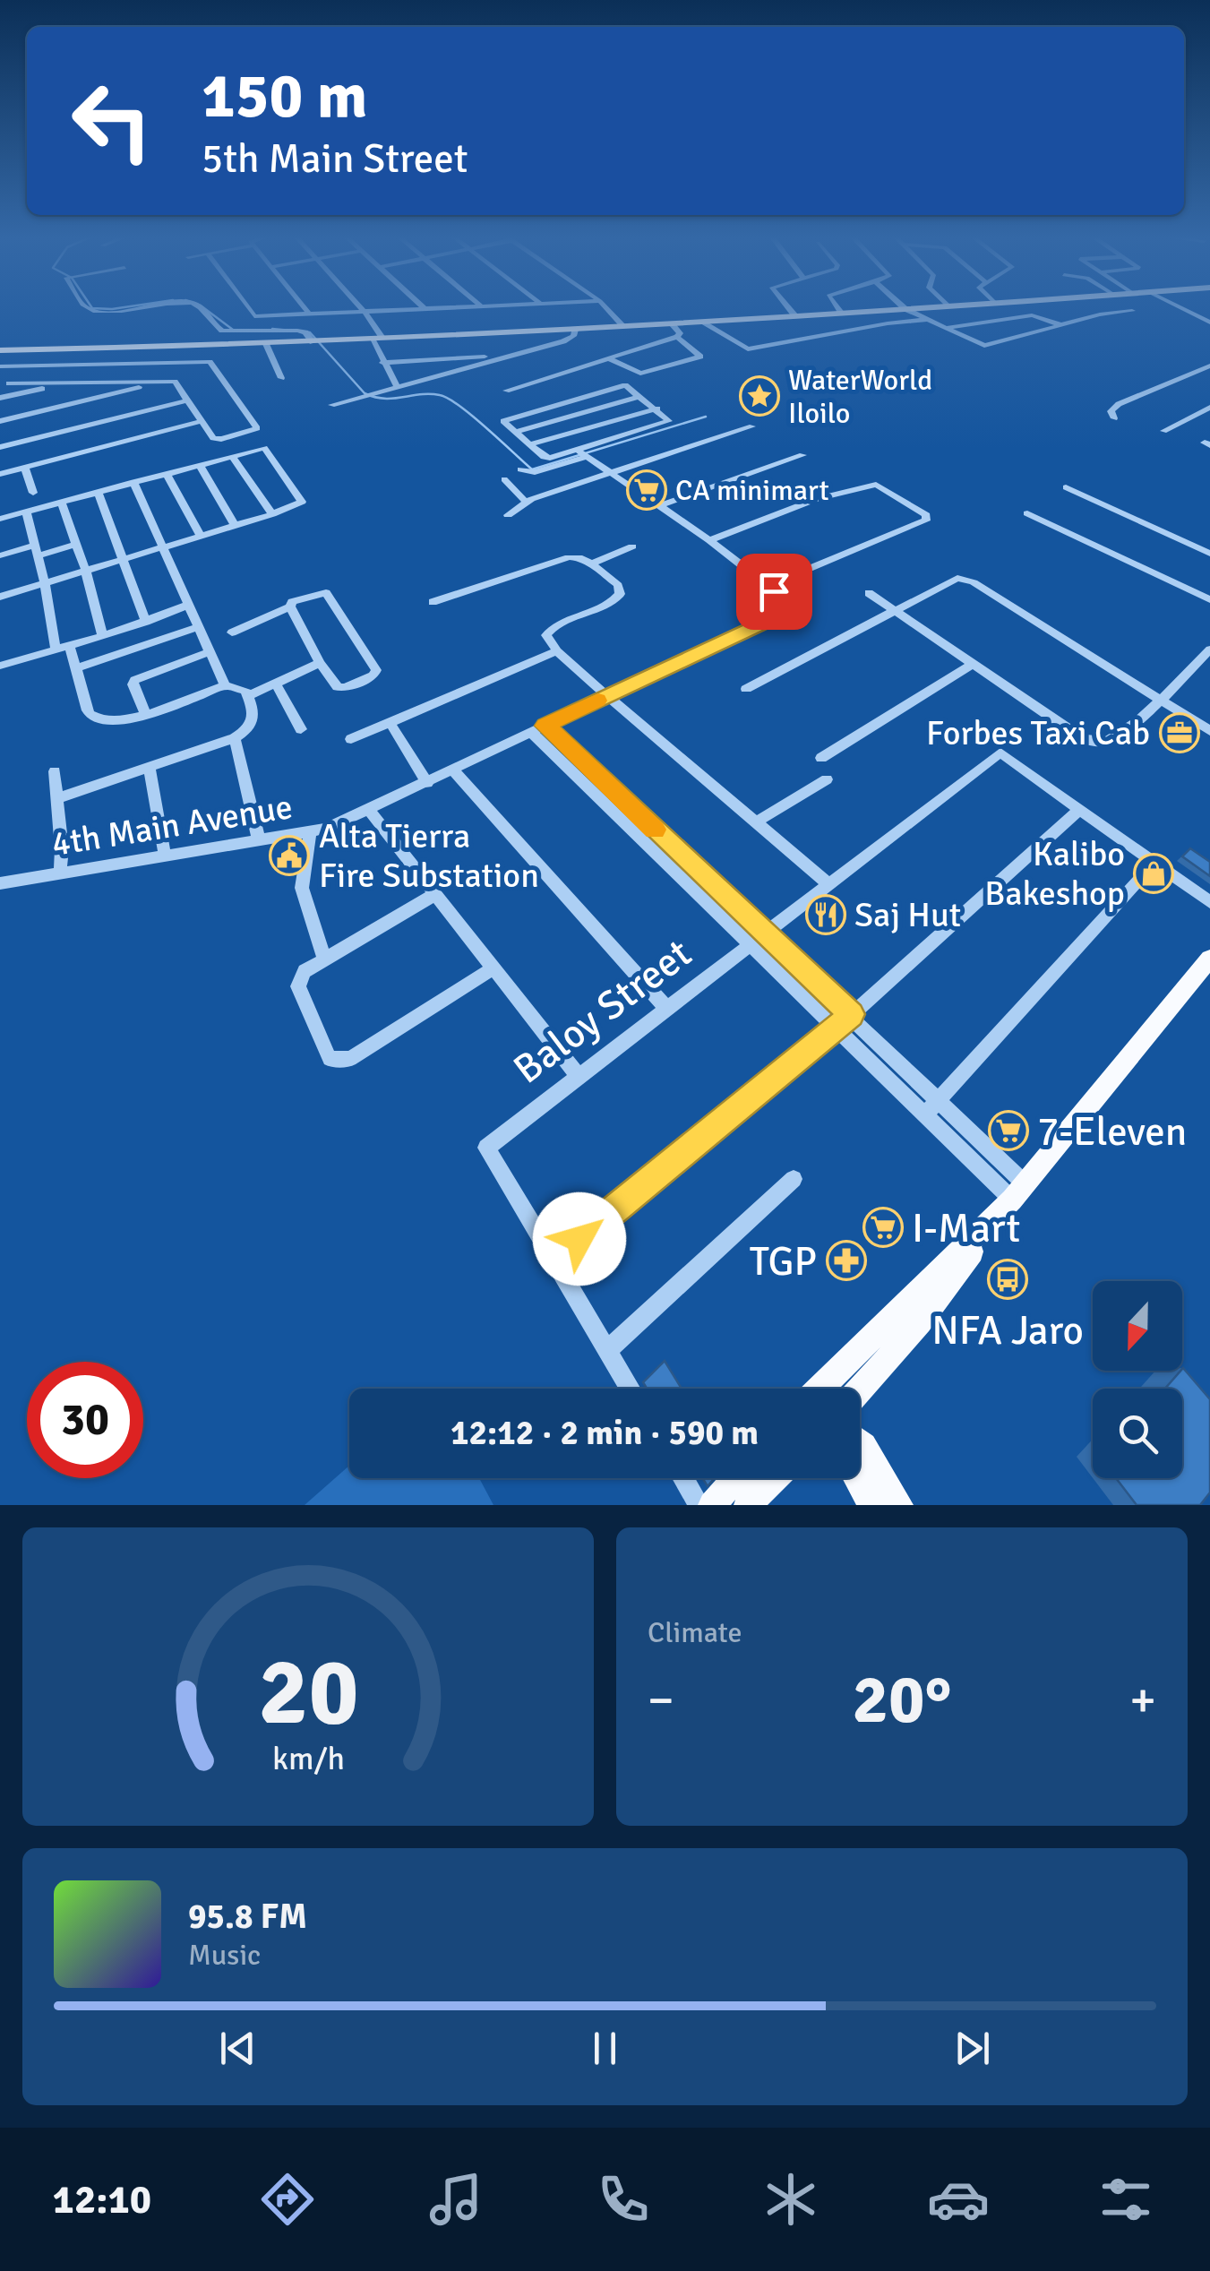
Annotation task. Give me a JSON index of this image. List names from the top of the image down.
{
  "streets": {
    "street": ["4th Main Avenue", "Baloy Street"]
  },
  "places": {
    "place": ["WaterWorld Iloilo"],
    "supermarket": ["CA minimart", "7-Eleven", "I-Mart"],
    "office": ["Forbes Taxi Cab"],
    "public building": ["Alta Tierra Fire Substation"],
    "shop": ["Kalibo Bakeshop"],
    "restaurant": ["Saj Hut"],
    "pharmacy": ["TGP"],
    "bus stop": ["NFA Jaro"]
  },
  "north": "bottom",
  "page": {
    "turn": ["150 m", "5th Main Street"],
    "limit": "30",
    "trip": "12:12 · 2 min · 590 m",
    "tile": "Climate",
    "heat": ["−", "20°", "+"],
    "song": ["95.8 FM", "Music"],
    "tabs": "12:10",
    "gauge": ["20", "km/h"]
  }
}
